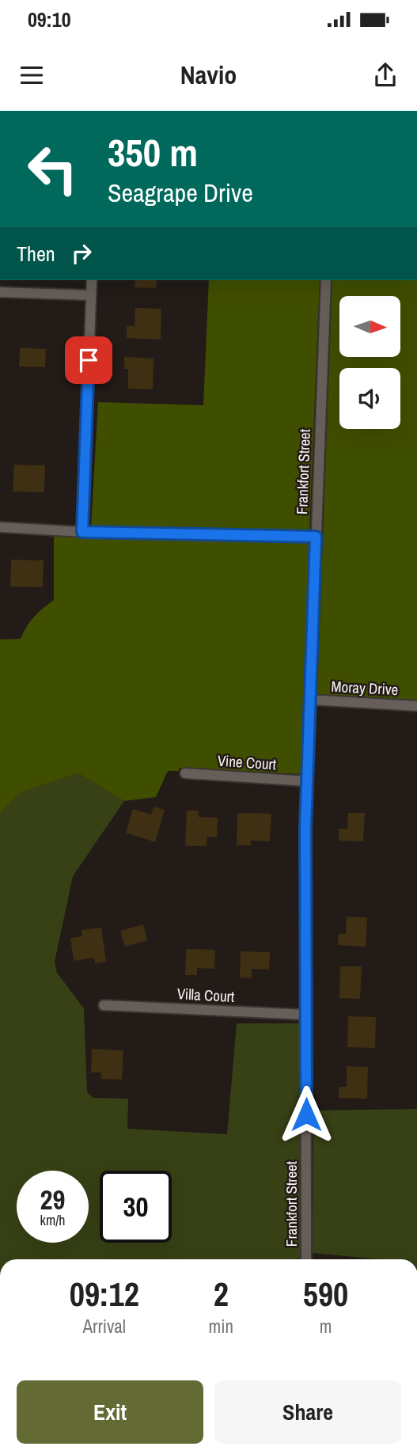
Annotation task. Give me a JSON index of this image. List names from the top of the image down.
{
  "streets": {
    "street": [
      "Frankfort Street",
      "Moray Drive",
      "Vine Court",
      "Villa Court"
    ]
  },
  "crossings": [
    ["Frankfort Street", "Moray Drive"],
    ["Frankfort Street", "Vine Court"],
    ["Frankfort Street", "Villa Court"]
  ],
  "north": "right",
  "page": {
    "status": "09:10",
    "header": "Navio",
    "turn": ["350 m", "Seagrape Drive"],
    "then": "Then",
    "speed": "29 km/h",
    "limit": "30",
    "eta": [
      "09:12",
      "Arrival",
      "2",
      "min",
      "590",
      "m"
    ],
    "buttons": ["Exit", "Share"]
  }
}
